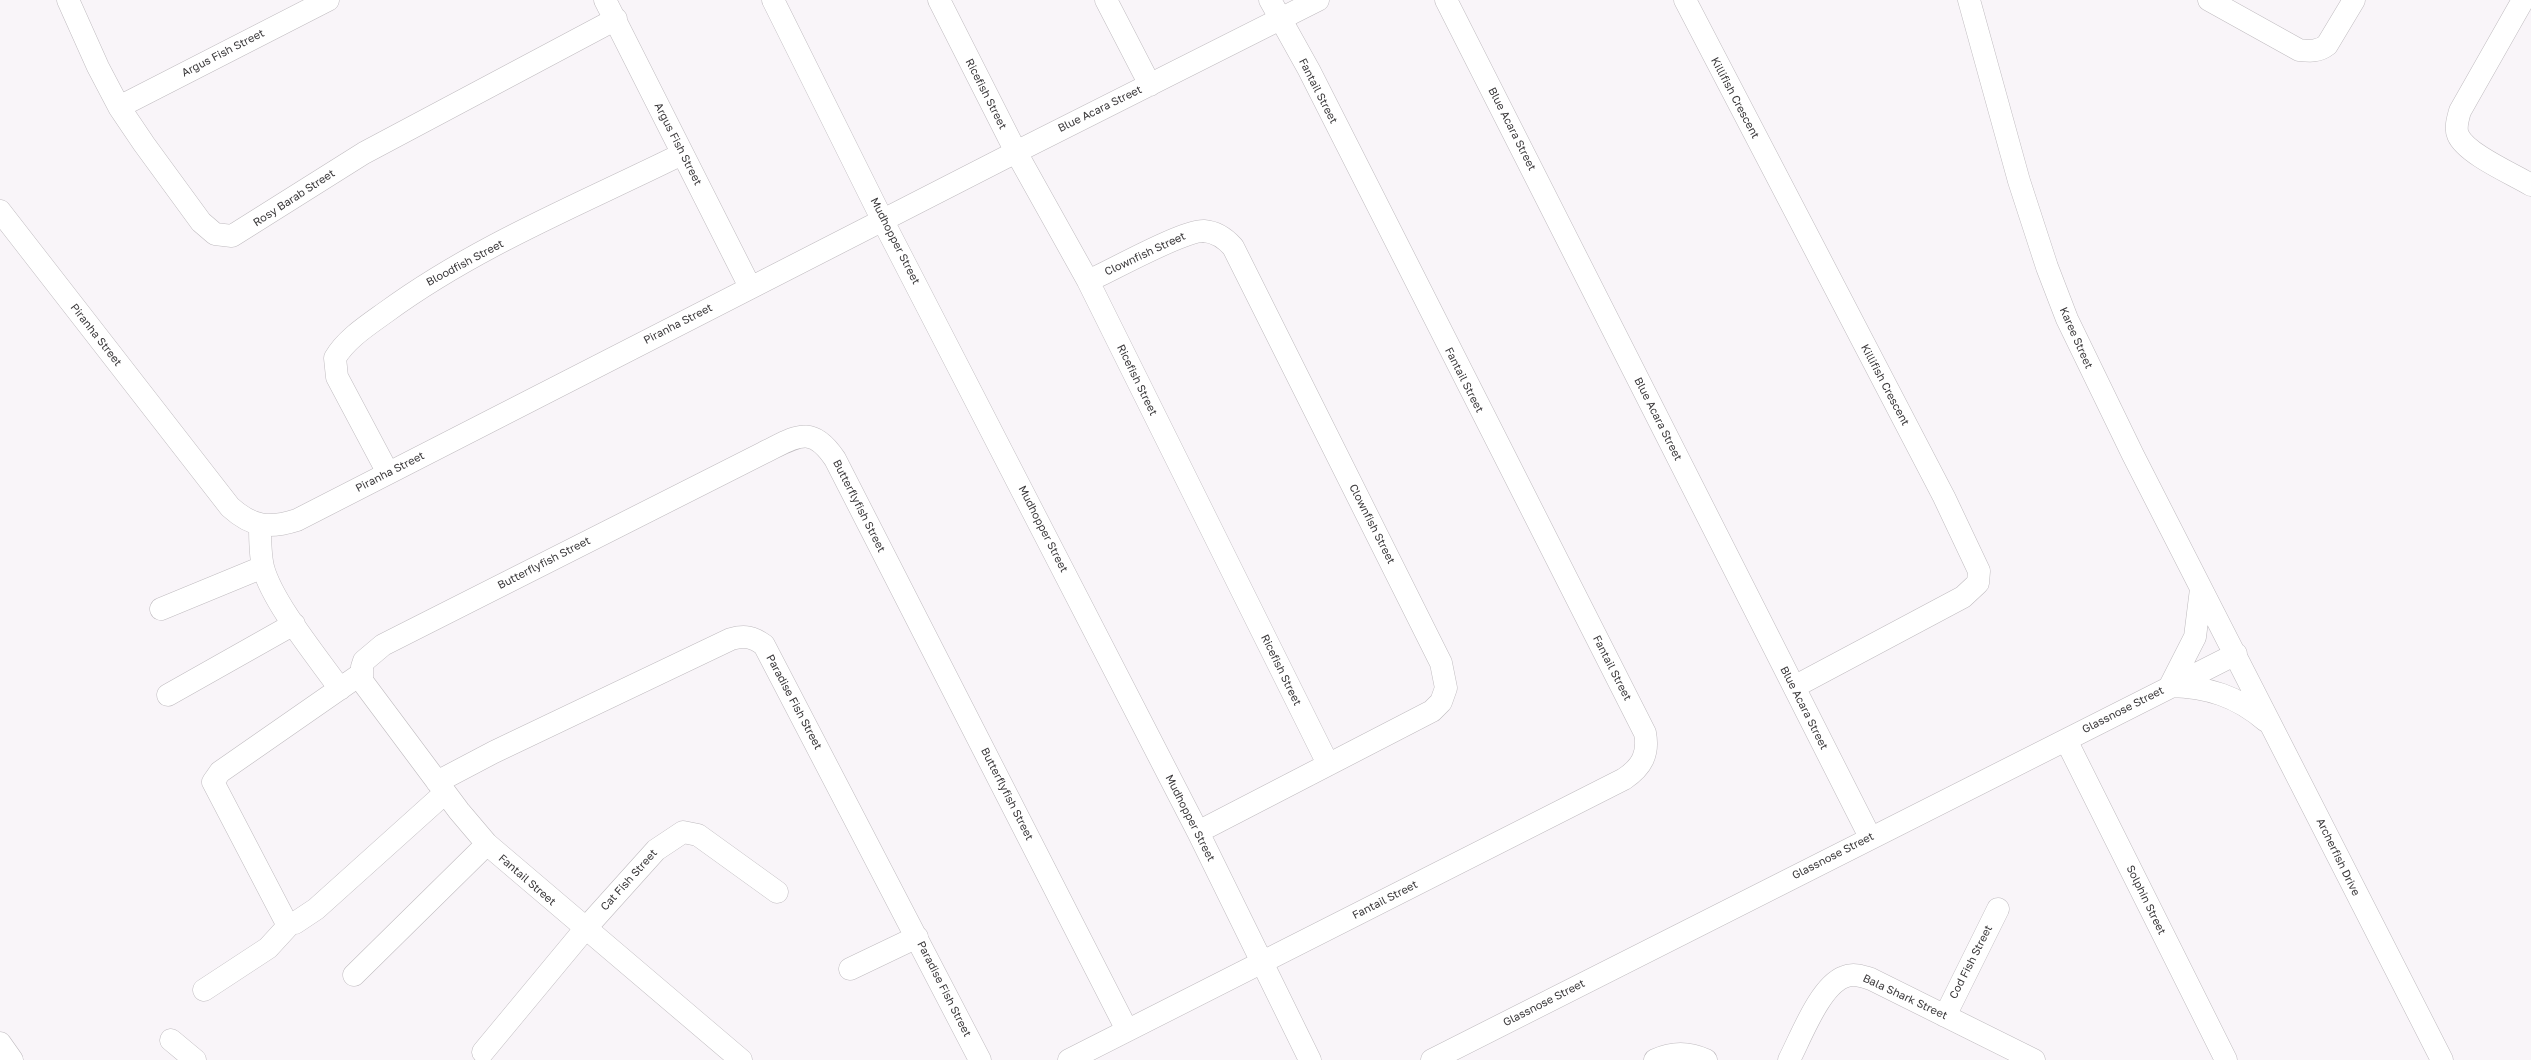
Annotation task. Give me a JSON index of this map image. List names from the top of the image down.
{
  "streets": {
    "street": [
      "Argus Fish Street",
      "Fantail Street",
      "Ricefish Street",
      "Killifish Crescent",
      "Blue Acara Street",
      "Rosy Barab Street",
      "Mudhopper Street",
      "Clownfish Street",
      "Bloodfish Street",
      "Piranha Street",
      "Karee Street",
      "Butterflyfish Street",
      "Paradise Fish Street",
      "Glassnose Street",
      "Archerfish Drive",
      "Cat Fish Street",
      "Solphin Street",
      "Cod Fish Street",
      "Bala Shark Street"
    ]
  },
  "crossings": [
    ["Argus Fish Street", "Rosy Barab Street"],
    ["Argus Fish Street", "Bloodfish Street"],
    ["Argus Fish Street", "Piranha Street"],
    ["Fantail Street", "Blue Acara Street"],
    ["Fantail Street", "Mudhopper Street"],
    ["Fantail Street", "Butterflyfish Street"],
    ["Fantail Street", "Paradise Fish Street"],
    ["Fantail Street", "Cat Fish Street"],
    ["Ricefish Street", "Blue Acara Street"],
    ["Ricefish Street", "Clownfish Street"],
    ["Killifish Crescent", "Blue Acara Street"],
    ["Blue Acara Street", "Mudhopper Street"],
    ["Blue Acara Street", "Piranha Street"],
    ["Blue Acara Street", "Glassnose Street"],
    ["Mudhopper Street", "Clownfish Street"],
    ["Mudhopper Street", "Piranha Street"],
    ["Bloodfish Street", "Piranha Street"],
    ["Karee Street", "Glassnose Street"],
    ["Karee Street", "Archerfish Drive"],
    ["Butterflyfish Street", "Paradise Fish Street"],
    ["Glassnose Street", "Archerfish Drive"],
    ["Glassnose Street", "Solphin Street"],
    ["Cod Fish Street", "Bala Shark Street"]
  ]
}
